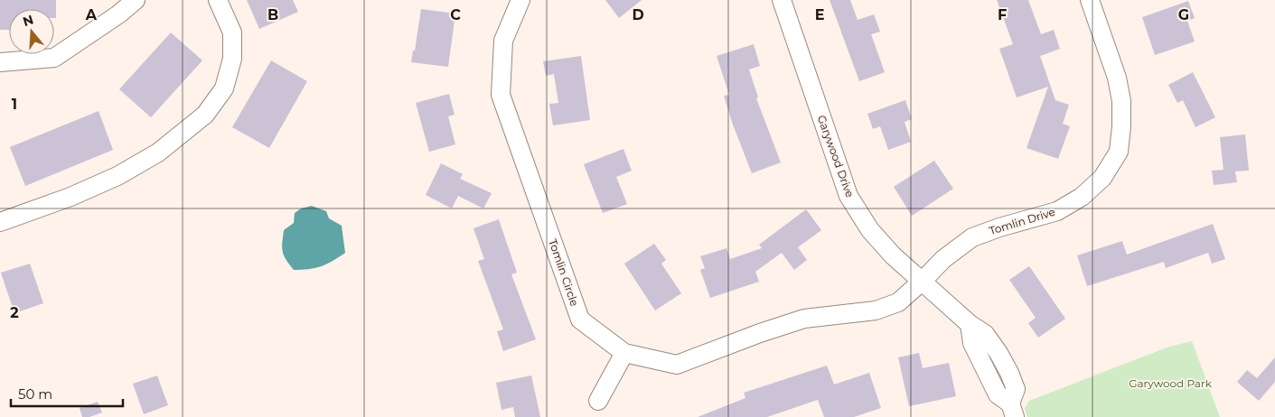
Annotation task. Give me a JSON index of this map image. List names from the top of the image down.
{
  "streets": {
    "street": ["Garywood Drive", "Tomlin Drive", "Tomlin Circle"]
  },
  "crossings": [
    ["Garywood Drive", "Tomlin Drive"],
    ["Garywood Drive", "Tomlin Circle"],
    ["Tomlin Drive", "Tomlin Circle"]
  ],
  "parks": ["Garywood Park"],
  "scale_bar": "50 m",
  "north": "top",
  "grid": {
    "columns": [
      "A",
      "B",
      "C",
      "D",
      "E",
      "F",
      "G"
    ],
    "rows": ["1", "2"]
  }
}
